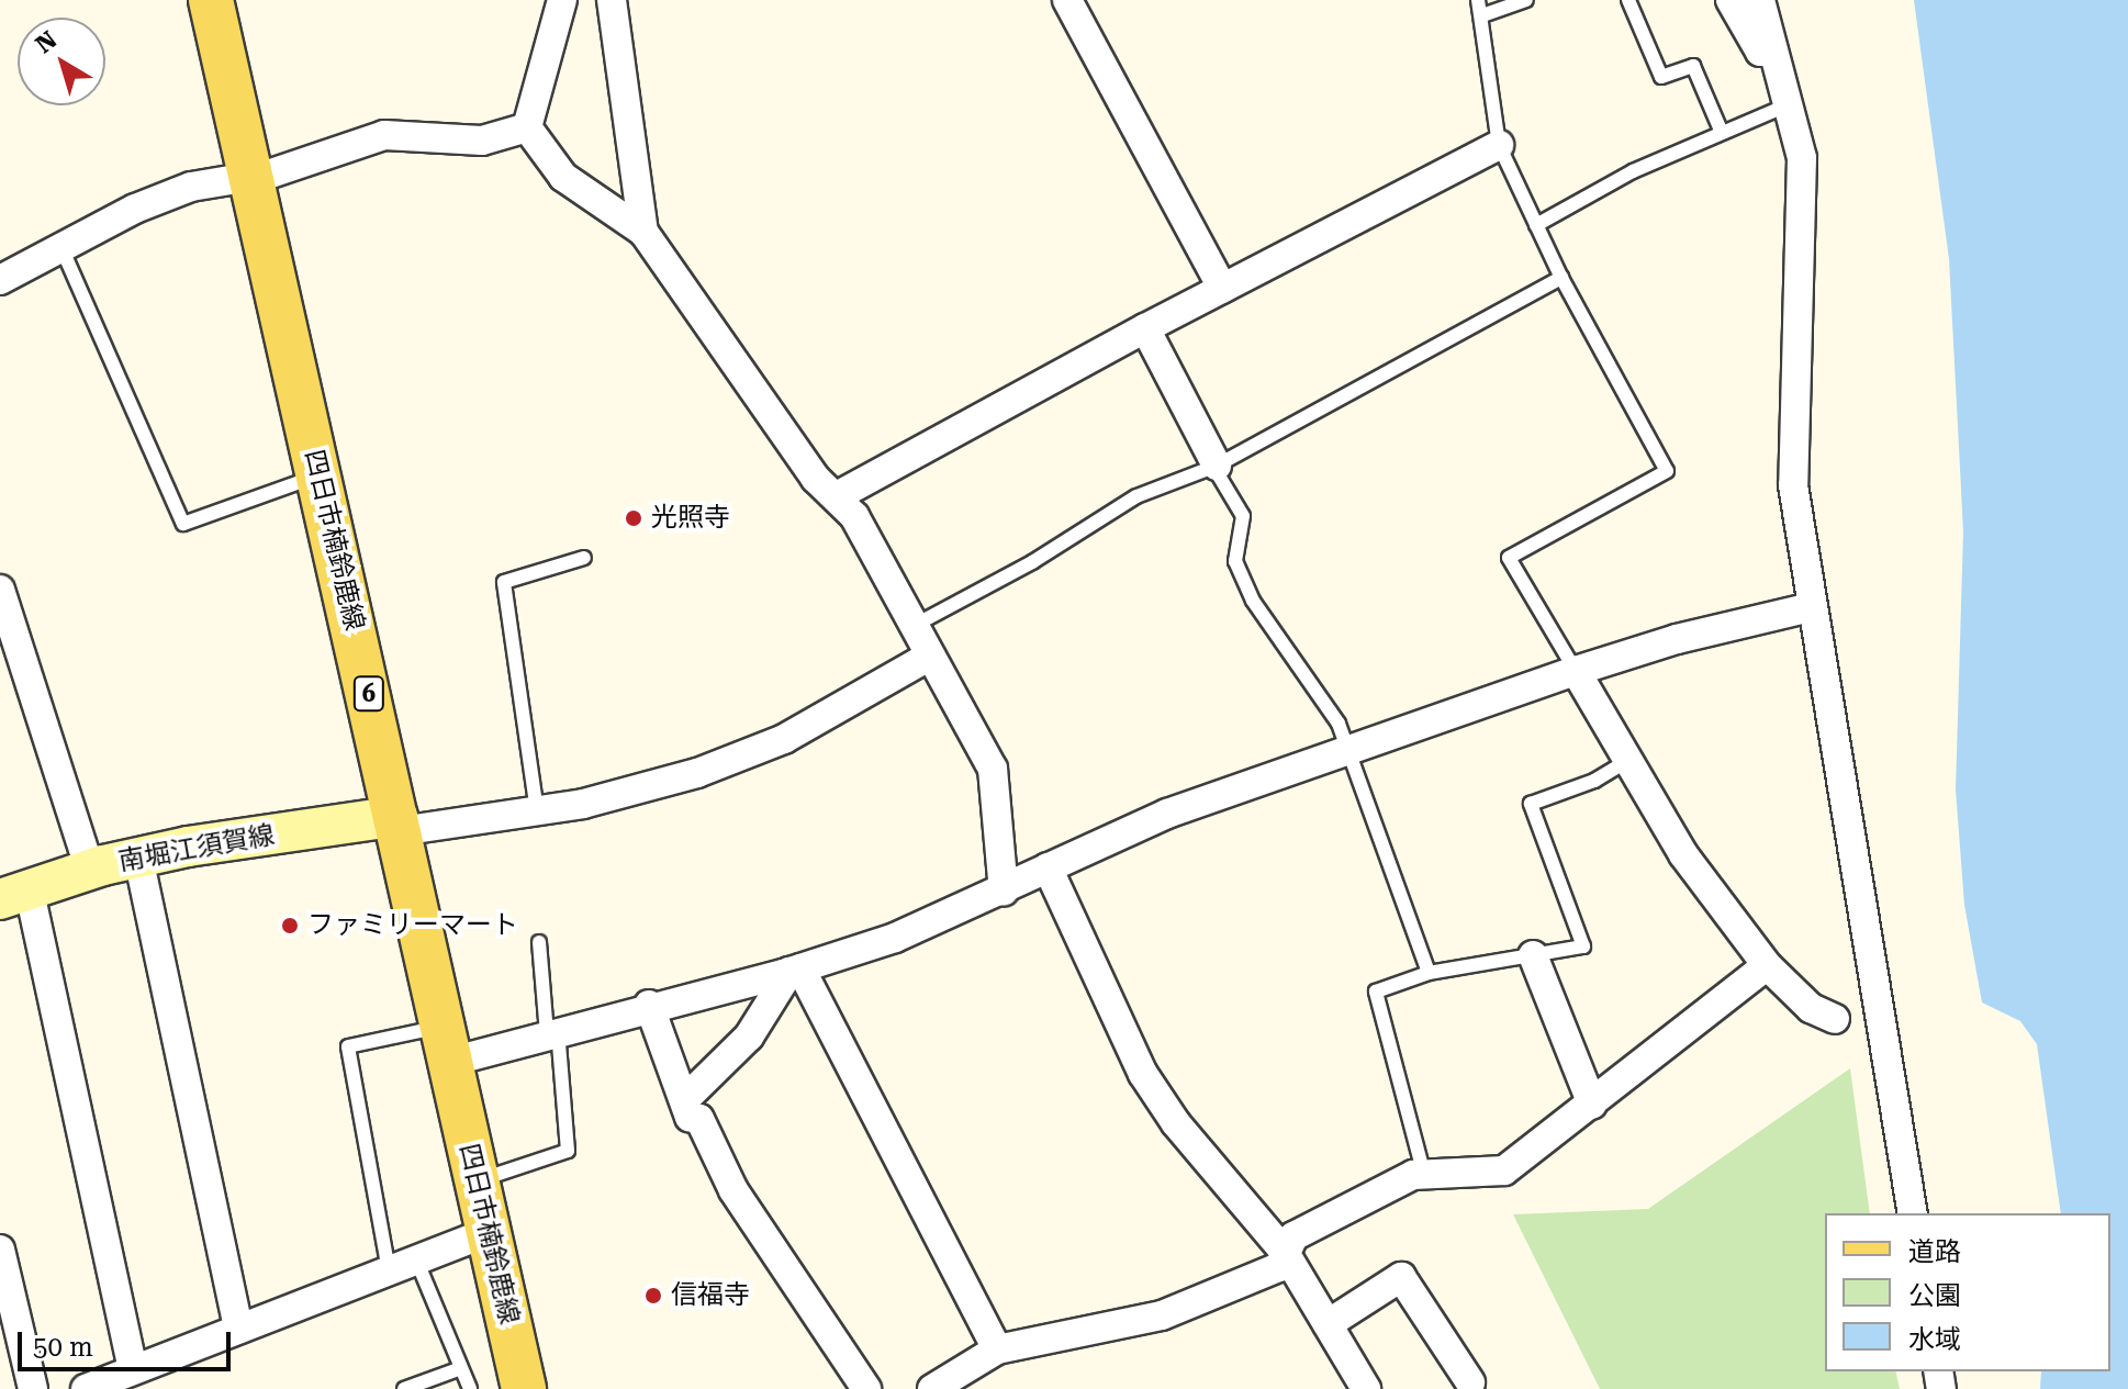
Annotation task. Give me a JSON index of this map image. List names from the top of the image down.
{
  "streets": {
    "main road": ["四日市楠鈴鹿線", "6", "南堀江須賀線"]
  },
  "crossings": [
    ["四日市楠鈴鹿線", "南堀江須賀線"]
  ],
  "places": ["光照寺", "ファミリーマート", "信福寺"],
  "legend": ["道路", "公園", "水域"],
  "scale_bar": "50 m",
  "north": "top left"
}
